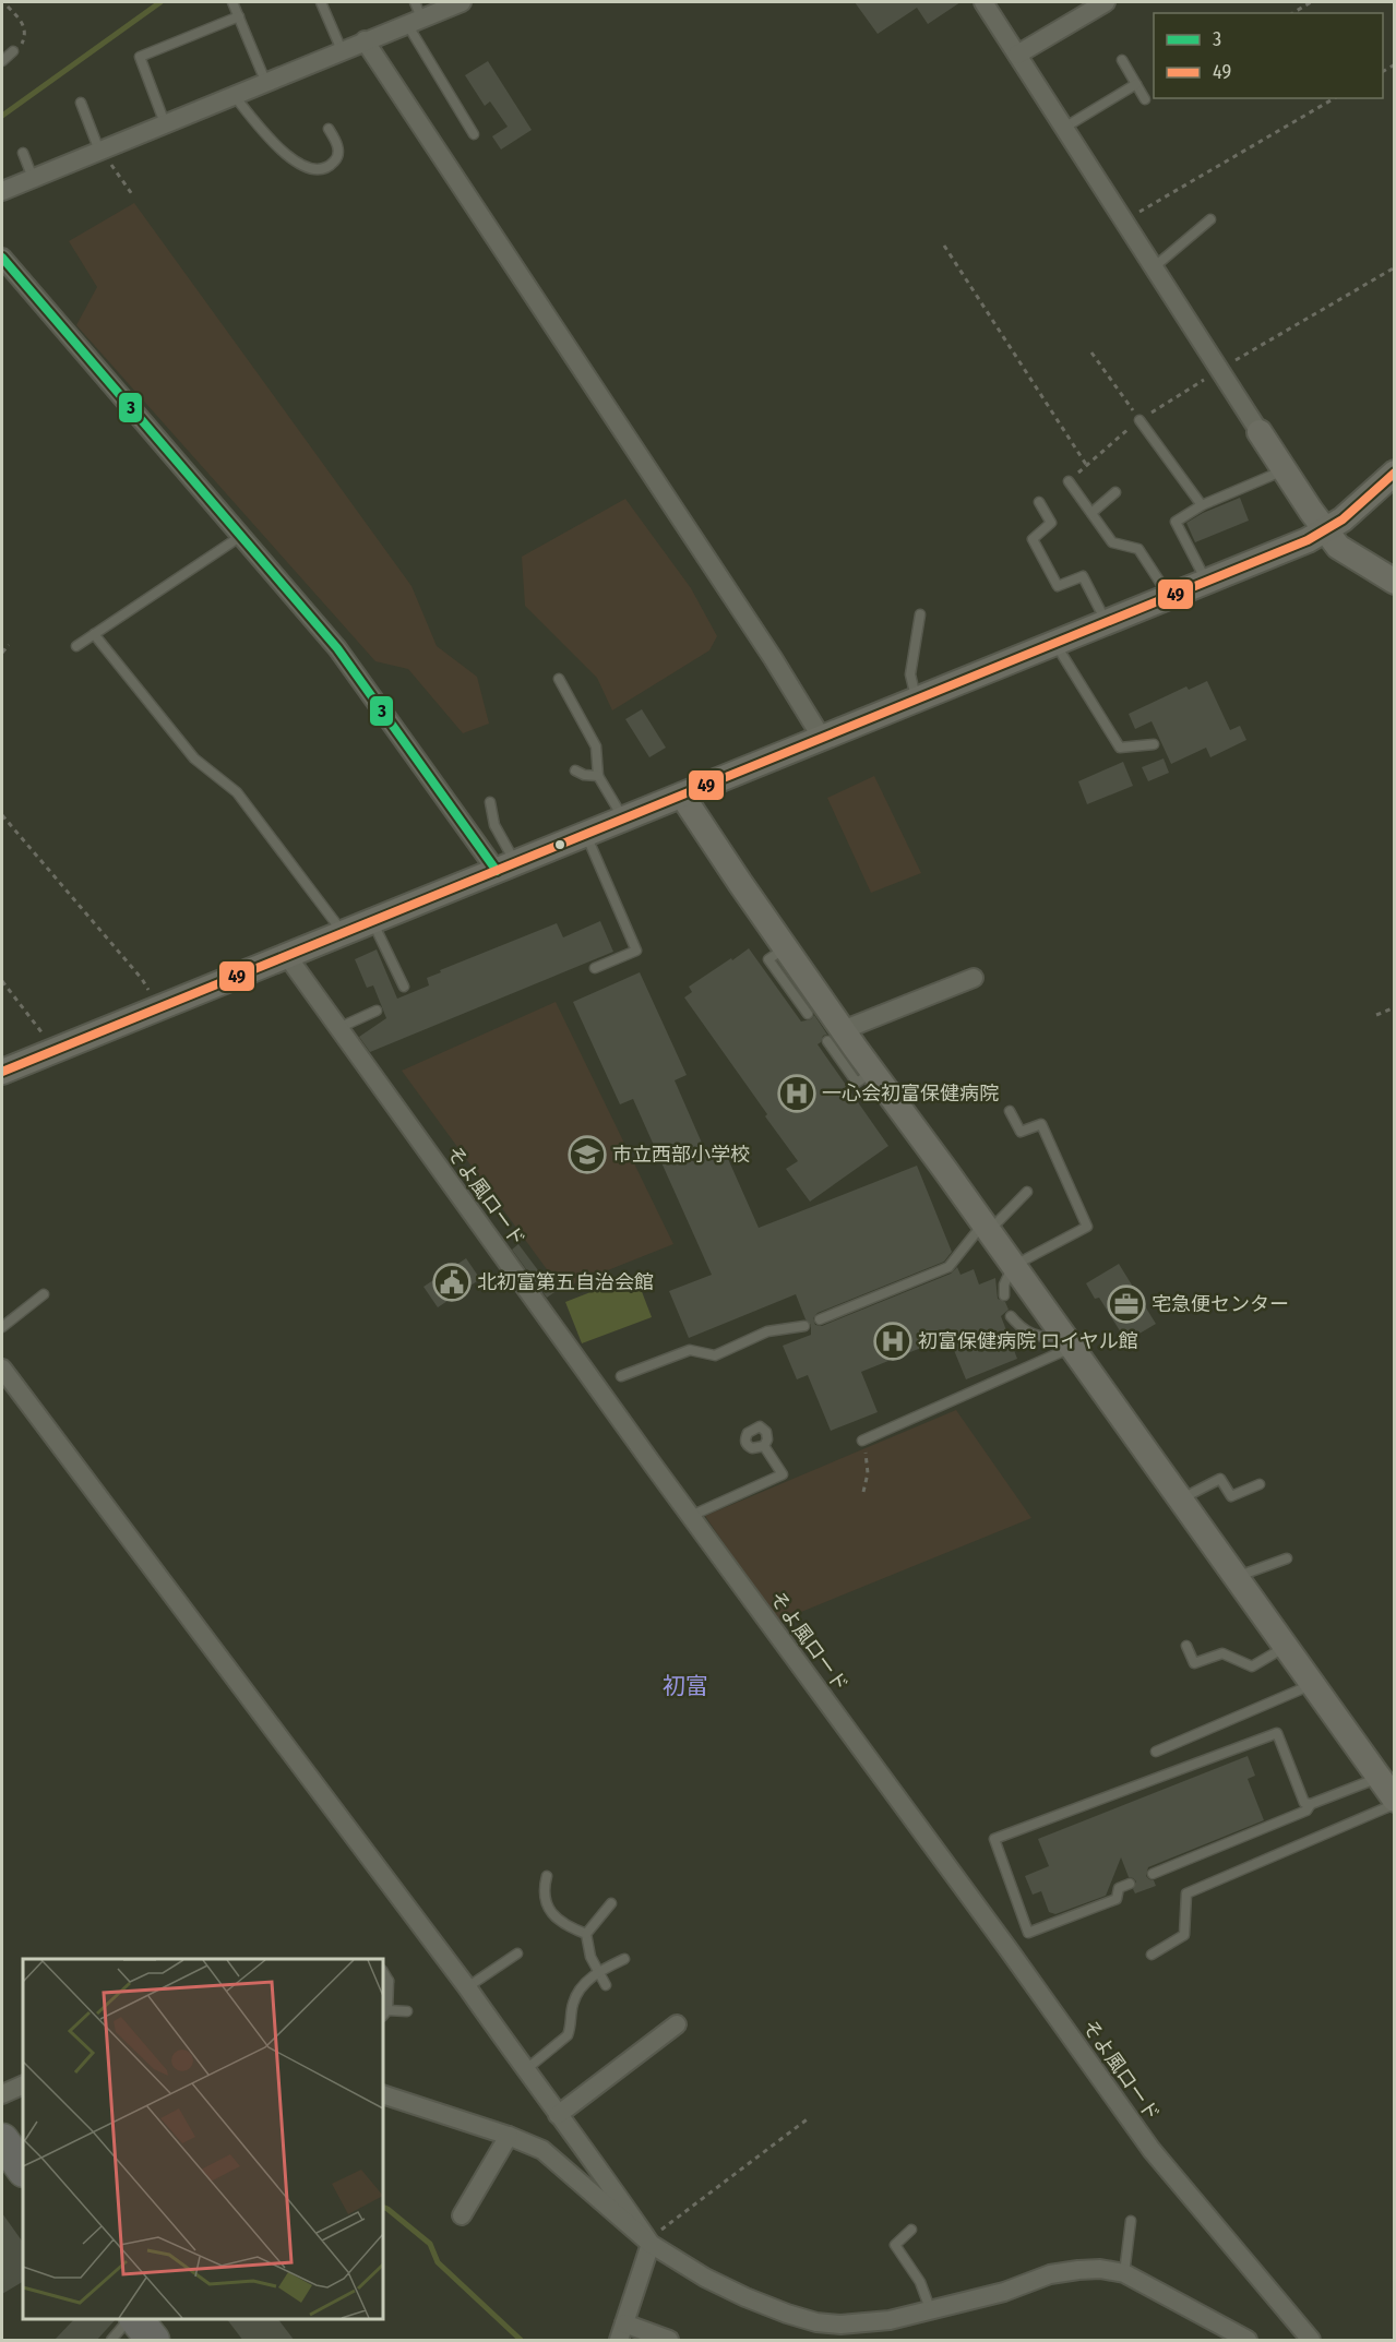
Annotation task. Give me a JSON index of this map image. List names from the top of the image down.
{
  "streets": {
    "street": ["そよ風ロード"]
  },
  "districts": ["初富"],
  "places": {
    "hospital": ["一心会初富保健病院", "初富保健病院 ロイヤル館"],
    "school or university": ["市立西部小学校"],
    "public building": ["北初富第五自治会館"],
    "office": ["宅急便センター"]
  },
  "lines": ["transit line 3", "transit line 49"],
  "legend": ["3", "49"]
}
